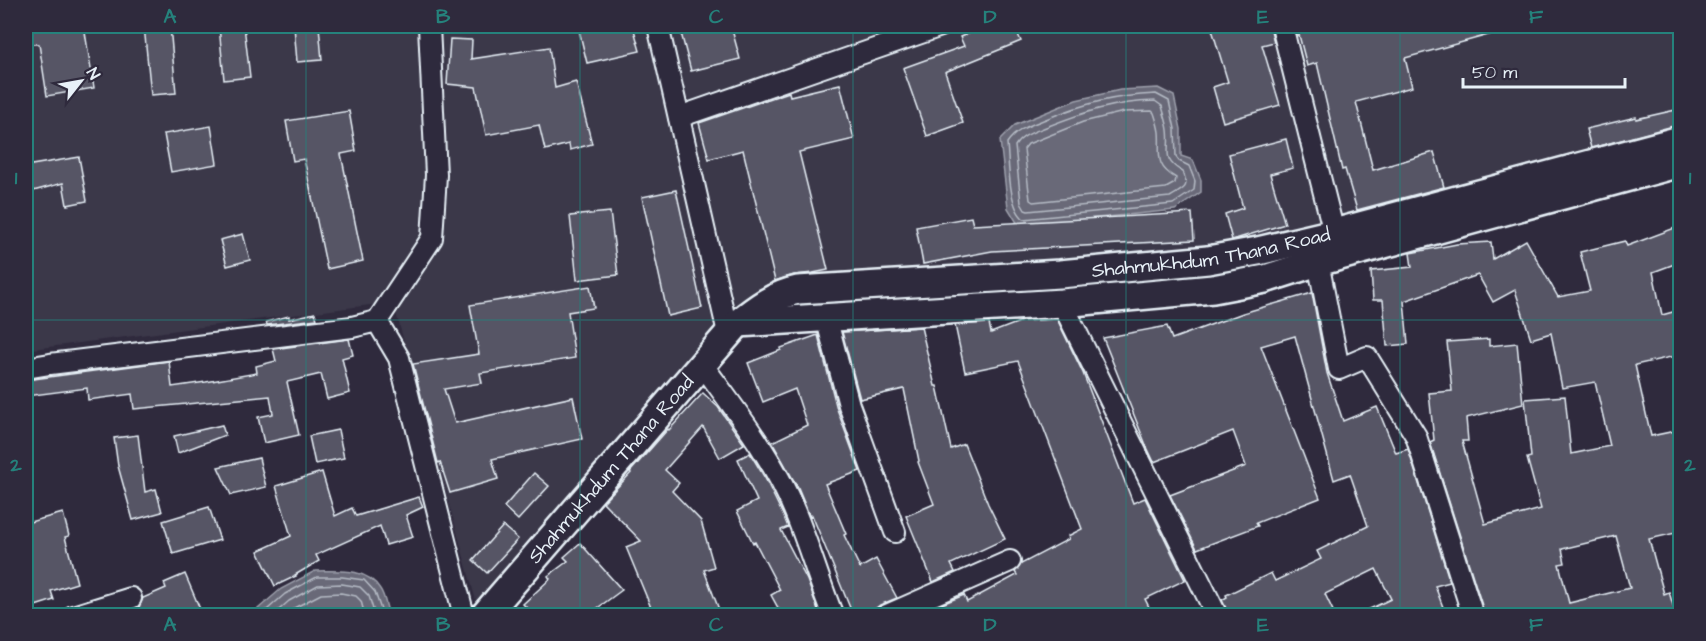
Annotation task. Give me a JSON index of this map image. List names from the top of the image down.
{
  "streets": {
    "main road": ["Shahmukhdum Thana Road"]
  },
  "scale_bar": "50 m",
  "north": "top right",
  "grid": {
    "columns": [
      "A",
      "B",
      "C",
      "D",
      "E",
      "F"
    ],
    "rows": ["1", "2"]
  }
}
